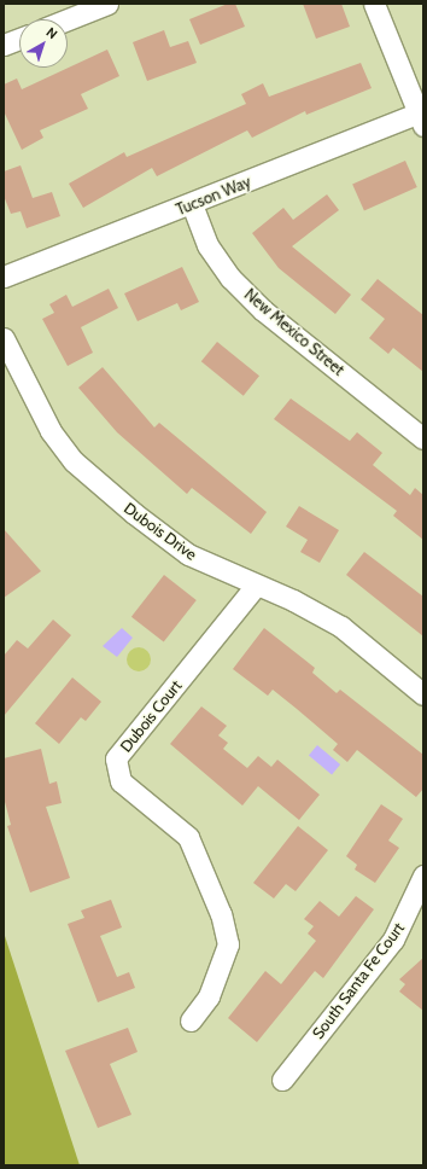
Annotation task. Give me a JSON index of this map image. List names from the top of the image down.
{
  "streets": {
    "street": [
      "Tucson Way",
      "New Mexico Street",
      "Dubois Drive",
      "Dubois Court",
      "South Santa Fe Court"
    ]
  },
  "crossings": [
    ["Tucson Way", "New Mexico Street"],
    ["Dubois Drive", "Dubois Court"]
  ],
  "north": "top right"
}
